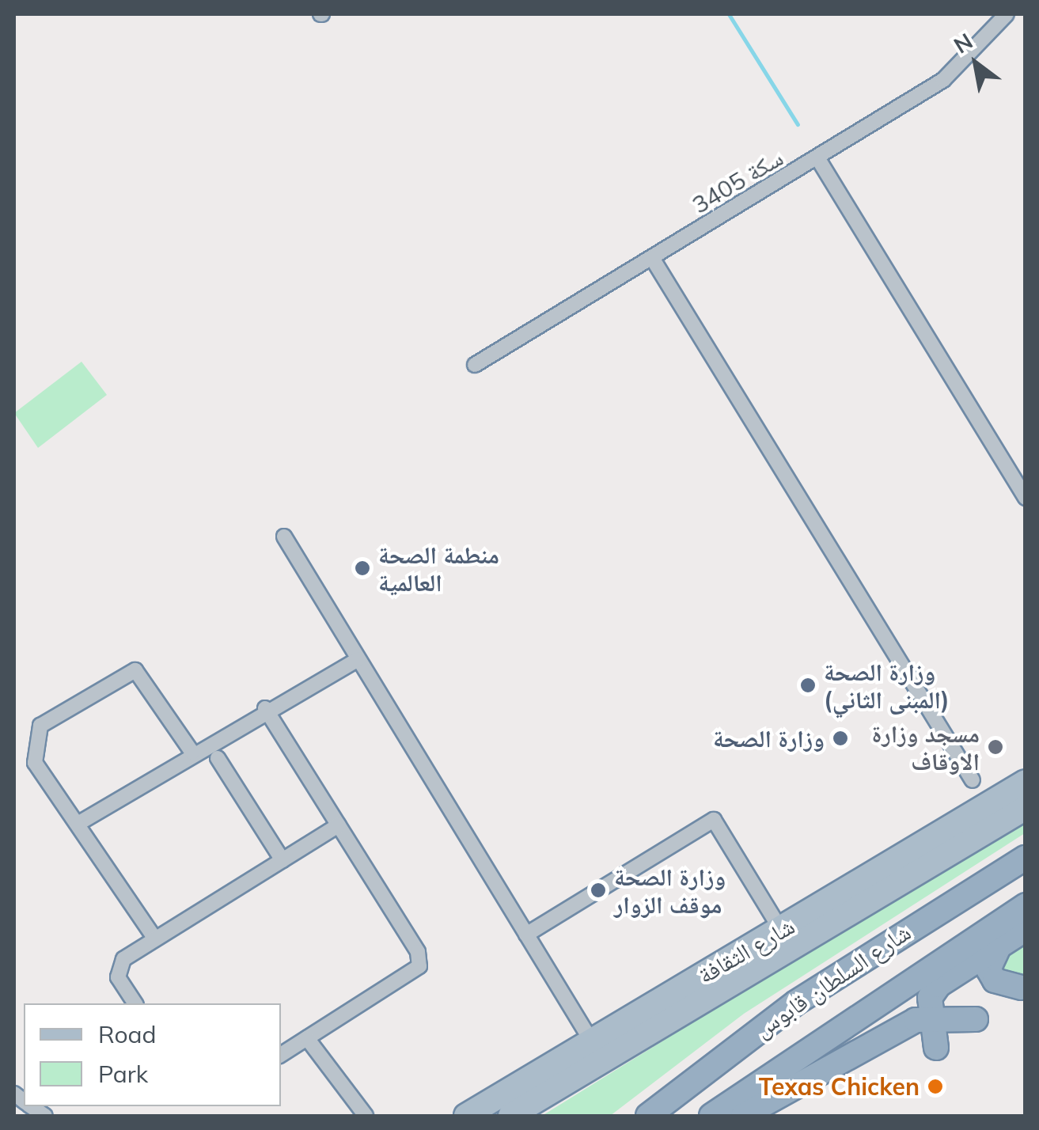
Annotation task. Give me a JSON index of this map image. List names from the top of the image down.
{
  "streets": {
    "highway": ["شارع السلطان قابوس"],
    "main road": ["شارع الثقافة"],
    "street": ["سكة 3405"]
  },
  "places": [
    "منطمة الصحة العالمية",
    "وزارة الصحة (المبنى الثاني)",
    "وزارة الصحة",
    "مسجد وزارة الاوقاف",
    "وزارة الصحة موقف الزوار",
    "Texas Chicken"
  ],
  "legend": ["Road", "Park"],
  "north": "top left"
}
